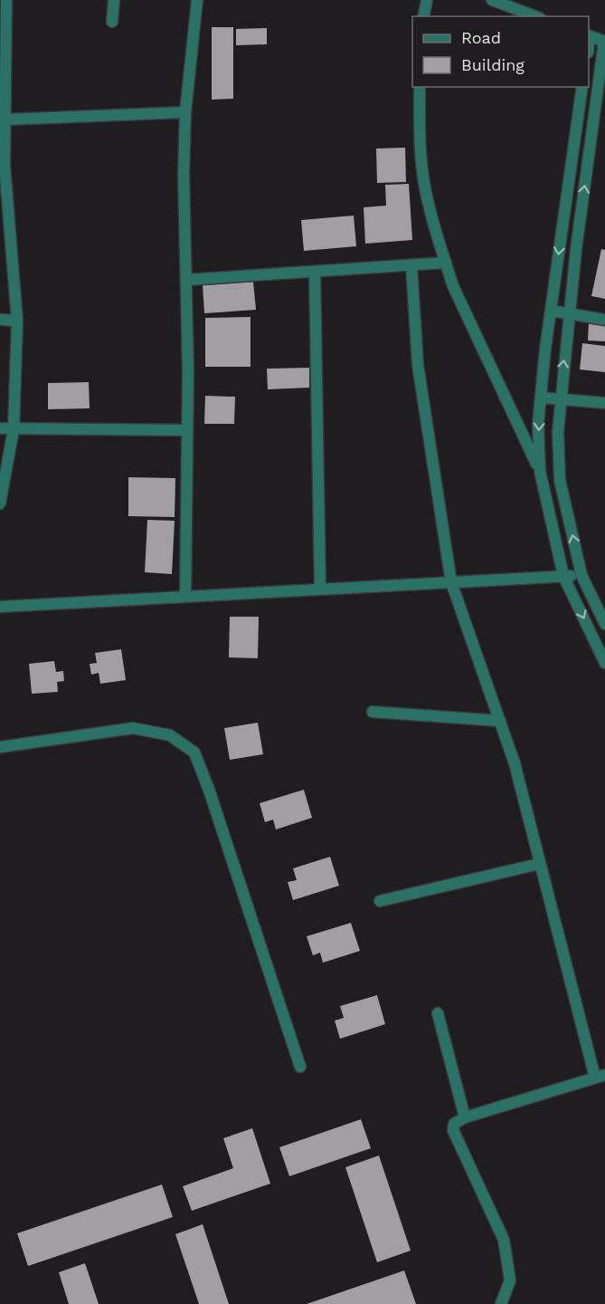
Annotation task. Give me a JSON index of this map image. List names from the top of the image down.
{
  "legend": ["Road", "Building"]
}
